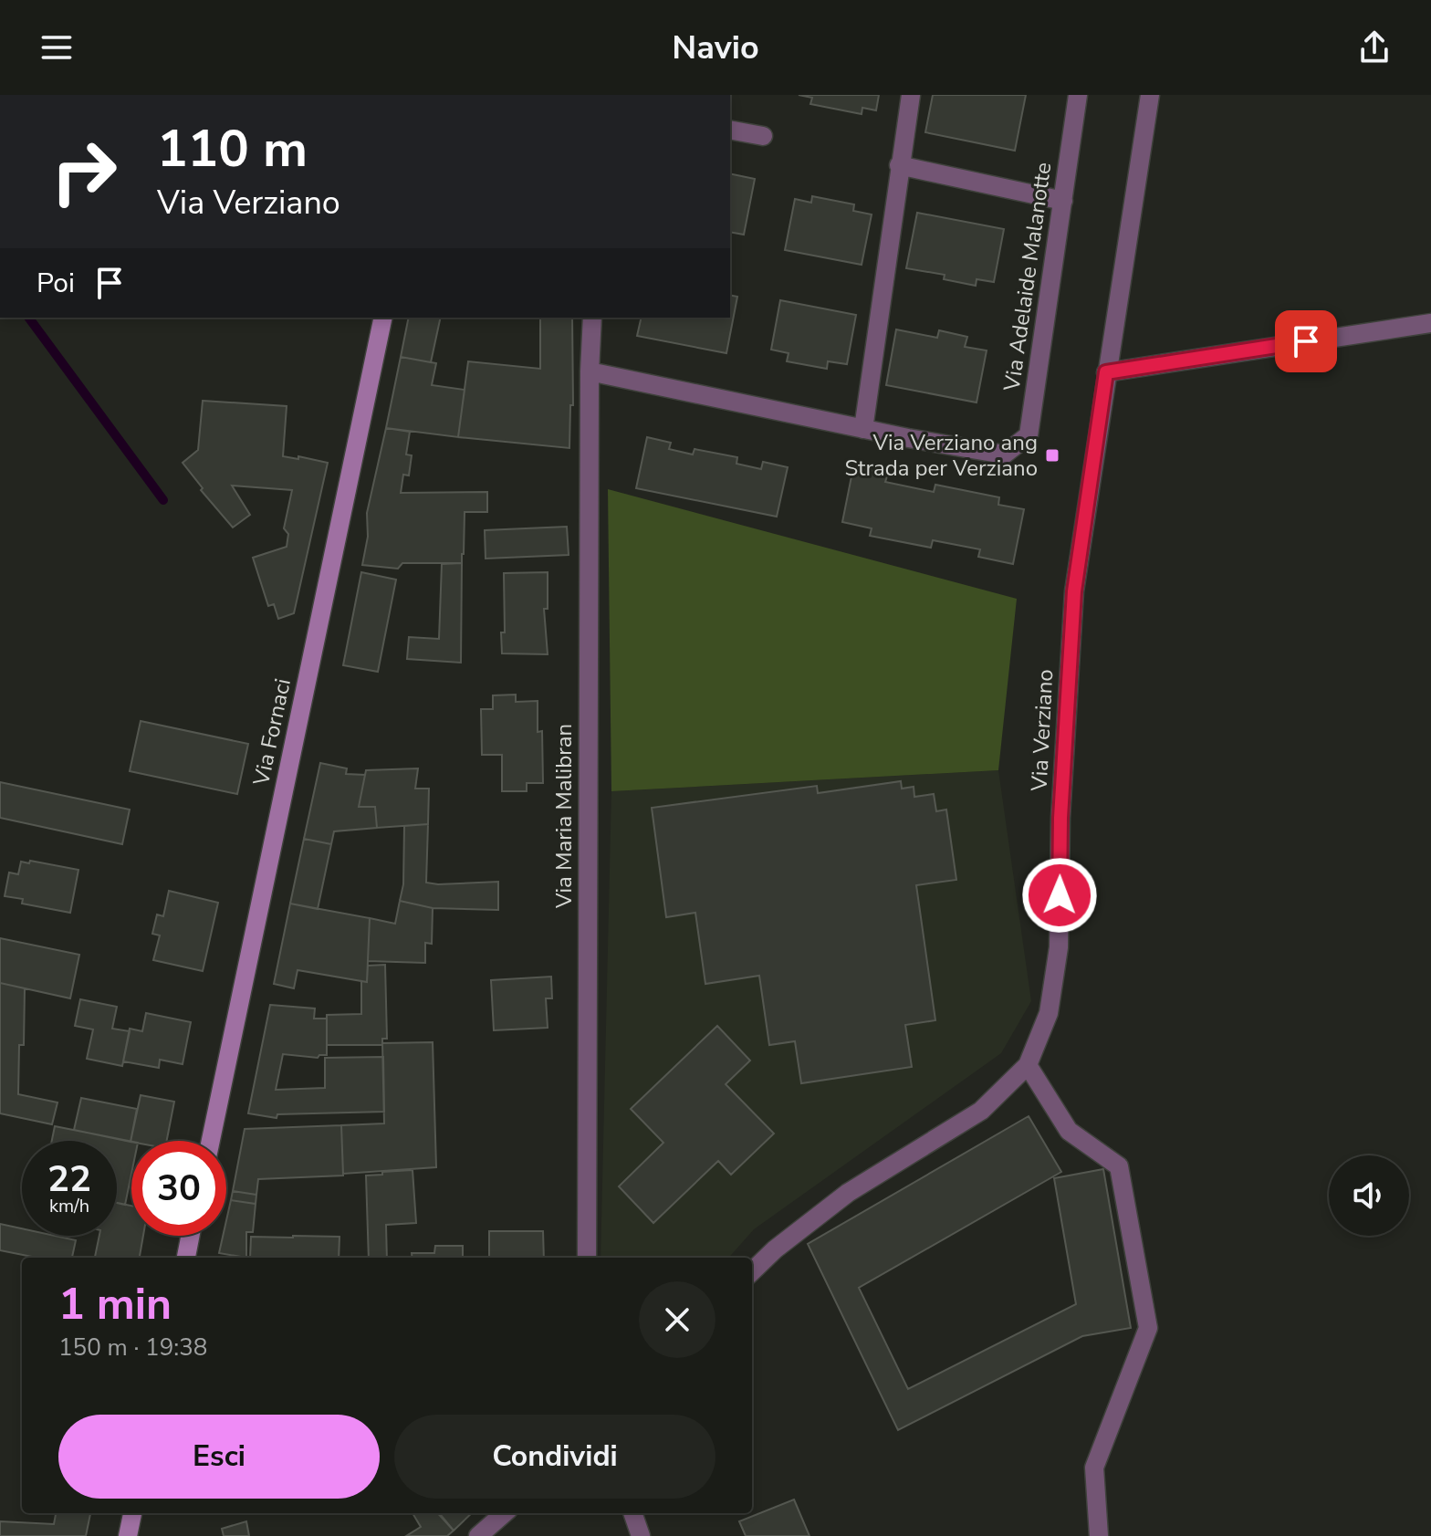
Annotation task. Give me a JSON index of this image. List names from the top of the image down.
{
  "streets": {
    "street": [
      "Via Adelaide Malanotte",
      "Via Verziano",
      "Via Fornaci",
      "Via Maria Malibran"
    ]
  },
  "places": {
    "transit": ["Via Verziano ang Strada per Verziano"]
  },
  "page": {
    "header": "Navio",
    "turn": ["110 m", "Via Verziano"],
    "then": "Poi",
    "speed": "22 km/h",
    "limit": "30",
    "heading": ["1 min", "150 m · 19:38"],
    "buttons": ["Esci", "Condividi"]
  }
}
